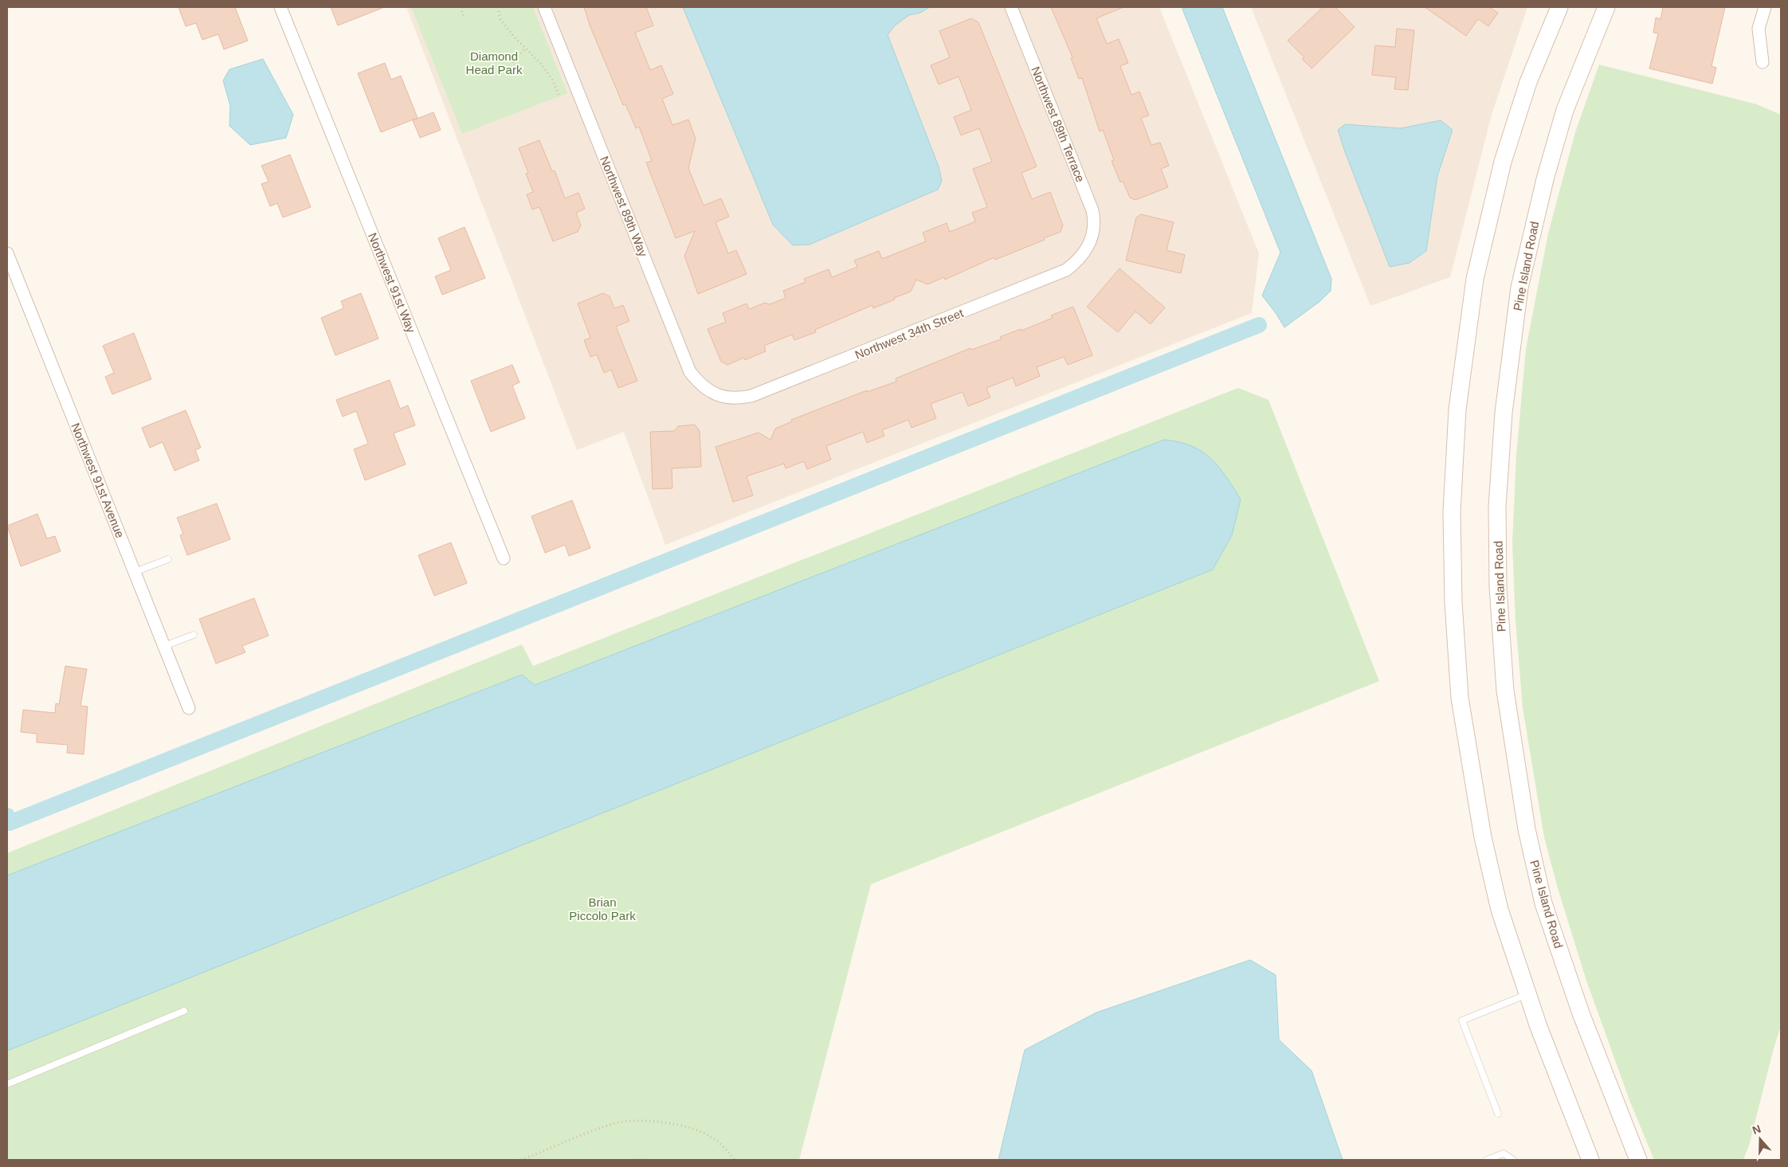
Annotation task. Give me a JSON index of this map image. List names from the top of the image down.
{
  "streets": {
    "main road": ["Pine Island Road"],
    "street": [
      "Northwest 89th Terrace",
      "Northwest 89th Way",
      "Northwest 91st Way",
      "Northwest 34th Street",
      "Northwest 91st Avenue"
    ]
  },
  "crossings": [
    ["Northwest 89th Terrace", "Northwest 34th Street"],
    ["Northwest 89th Way", "Northwest 34th Street"]
  ],
  "parks": ["Diamond Head Park", "Brian Piccolo Park"],
  "north": "top"
}
